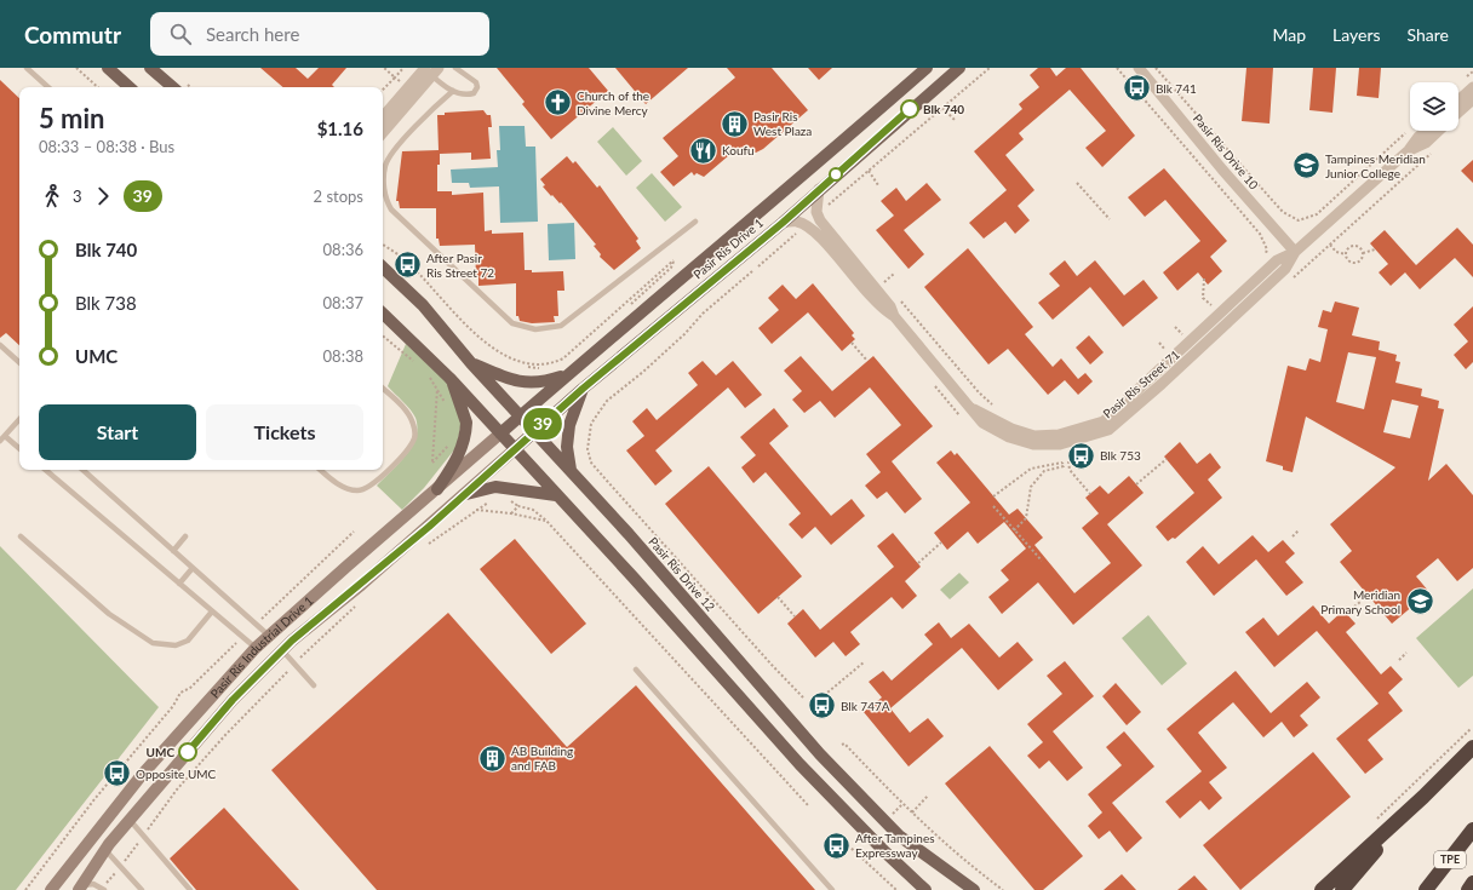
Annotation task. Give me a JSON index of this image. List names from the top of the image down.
{
  "streets": {
    "highway": ["TPE"],
    "main road": ["Pasir Ris Drive 1", "Pasir Ris Drive 12", "Pasir Ris Industrial Drive 1"],
    "street": ["Pasir Ris Drive 10", "Pasir Ris Street 71"]
  },
  "crossings": [
    ["Pasir Ris Drive 10", "Pasir Ris Street 71"],
    ["Pasir Ris Drive 1", "Pasir Ris Drive 12"],
    ["Pasir Ris Drive 1", "Pasir Ris Industrial Drive 1"]
  ],
  "places": {
    "bus stop": [
      "Blk 741",
      "After Pasir Ris Street 72",
      "Blk 753",
      "Blk 747A",
      "Opposite UMC",
      "After Tampines Expressway"
    ],
    "church": ["Church of the Divine Mercy"],
    "other": ["Blk 740", "UMC"],
    "building": ["Pasir Ris West Plaza", "AB Building and FAB"],
    "restaurant": ["Koufu"],
    "school or university": ["Tampines Meridian Junior College", "Meridian Primary School"]
  },
  "lines": ["bus line 39"],
  "page": {
    "header": "Commutr",
    "search": "Search here",
    "nav": ["Map", "Layers", "Share"],
    "on_map": "39",
    "heading": ["5 min", "08:33 – 08:38 · Bus", "$1.16"],
    "legs": ["3", "39", "2 stops"],
    "list": [
      {
        "name": "Blk 740",
        "value": "08:36"
      },
      {
        "name": "Blk 738",
        "value": "08:37"
      },
      {
        "name": "UMC",
        "value": "08:38"
      }
    ],
    "buttons": ["Start", "Tickets"]
  }
}
